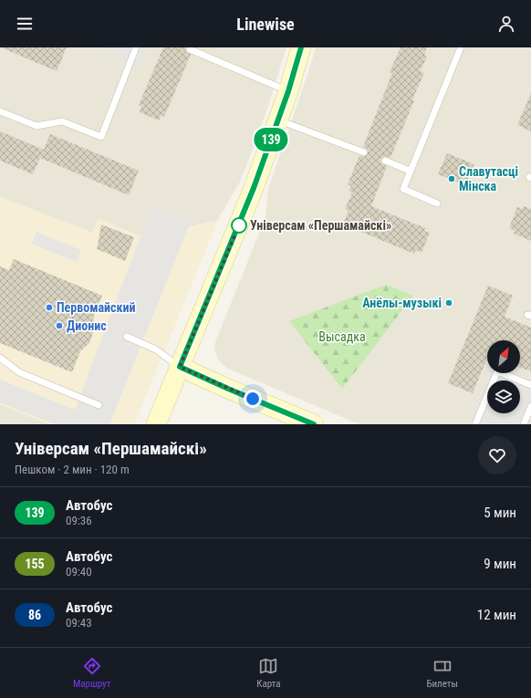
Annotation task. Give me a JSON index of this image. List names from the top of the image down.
{
  "parks": ["Высадка"],
  "places": [
    "Славутасці Мінска",
    "Універсам «Першамайскі»",
    "Анёлы-музыкі",
    "Первомайский",
    "Дионис"
  ],
  "lines": ["bus line 139"],
  "north": "top right",
  "page": {
    "header": "Linewise",
    "on_map": "139",
    "heading": ["Універсам «Першамайскі»", "Пешком · 2 мин · 120 m"],
    "list": [
      {
        "mark": "139",
        "name": "Автобус",
        "note": "09:36",
        "value": "5 мин"
      },
      {
        "mark": "155",
        "name": "Автобус",
        "note": "09:40",
        "value": "9 мин"
      },
      {
        "mark": "86",
        "name": "Автобус",
        "note": "09:43",
        "value": "12 мин"
      }
    ],
    "tabs": ["Маршрут", "Карта", "Билеты"]
  }
}
